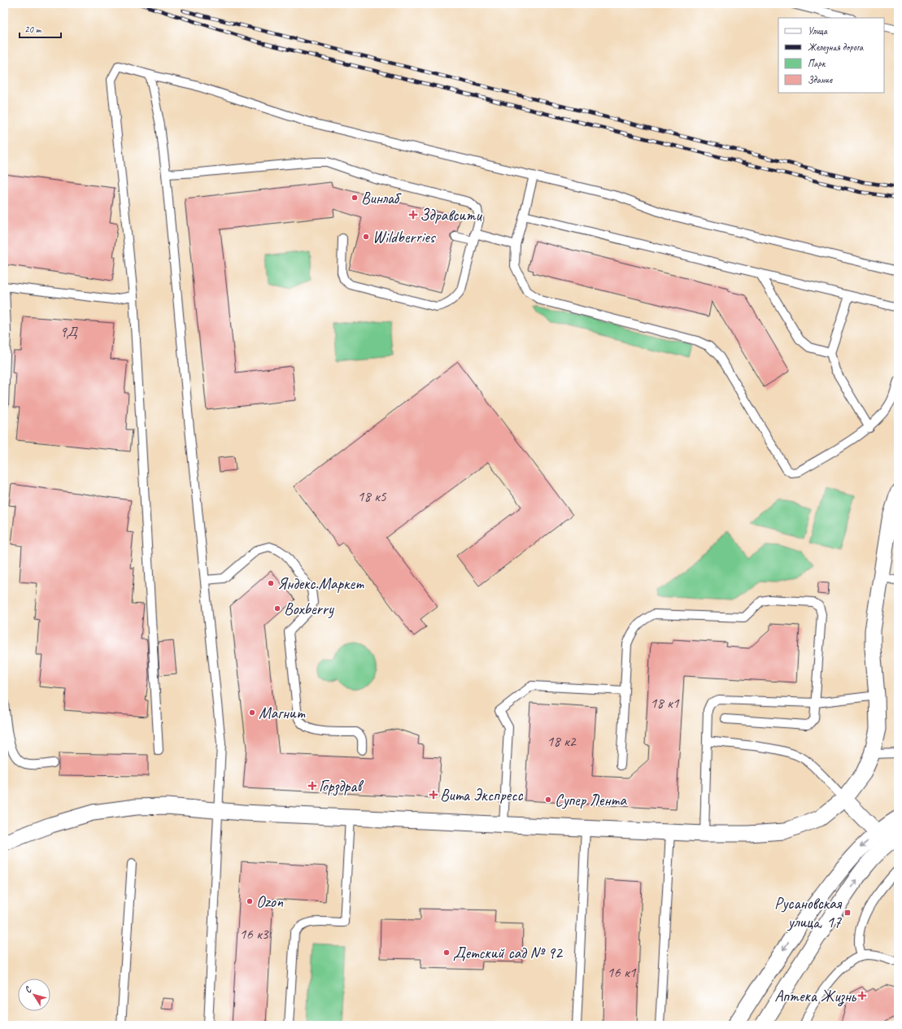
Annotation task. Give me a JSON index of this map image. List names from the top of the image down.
{
  "places": {
    "other": [
      "Винлаб",
      "Wildberries",
      "Яндекс.Маркет",
      "Boxberry",
      "Магнит",
      "Супер Лента",
      "Ozon",
      "Детский сад № 92"
    ],
    "health": [
      "Здравсити",
      "Горздрав",
      "Вита Экспресс",
      "Аптека Жизнь"
    ],
    "transit": ["Русановская улица, 17"]
  },
  "house_numbers": [
    "9Д",
    "18 к5",
    "18 к1",
    "18 к2",
    "16 к3",
    "16 к1"
  ],
  "legend": [
    "Улица",
    "Железная дорога",
    "Парк",
    "Здание"
  ],
  "scale_bar": "20 m",
  "north": "top left"
}
